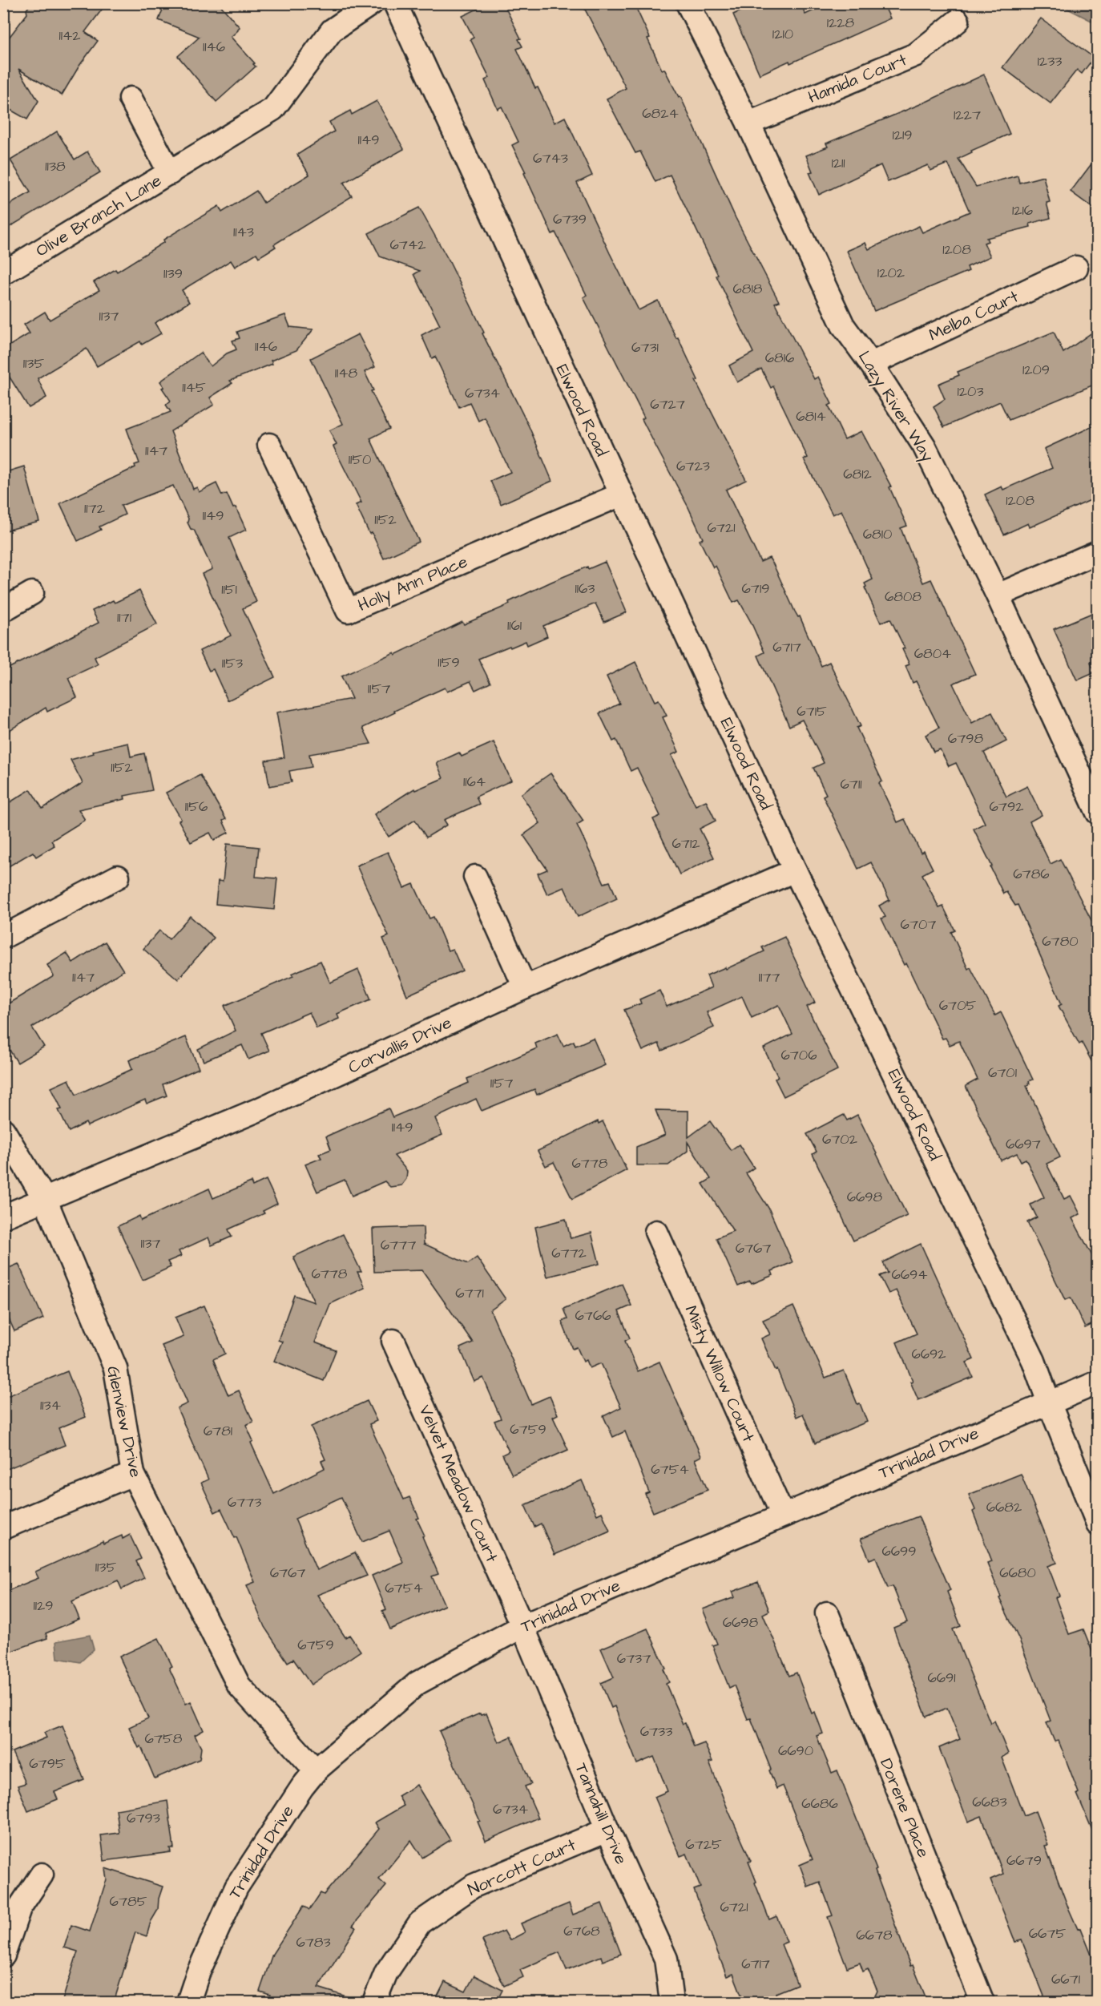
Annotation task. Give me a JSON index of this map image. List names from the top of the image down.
{
  "streets": {
    "street": [
      "Hamida Court",
      "Olive Branch Lane",
      "Melba Court",
      "Lazy River Way",
      "Elwood Road",
      "Holly Ann Place",
      "Corvallis Drive",
      "Misty Willow Court",
      "Glenview Drive",
      "Trinidad Drive",
      "Velvet Meadow Court",
      "Dorene Place",
      "Tannahill Drive",
      "Norcott Court"
    ]
  },
  "crossings": [
    ["Hamida Court", "Lazy River Way"],
    ["Melba Court", "Lazy River Way"],
    ["Elwood Road", "Holly Ann Place"],
    ["Elwood Road", "Corvallis Drive"],
    ["Elwood Road", "Trinidad Drive"],
    ["Corvallis Drive", "Glenview Drive"],
    ["Misty Willow Court", "Trinidad Drive"],
    ["Glenview Drive", "Trinidad Drive"],
    ["Trinidad Drive", "Velvet Meadow Court"],
    ["Trinidad Drive", "Tannahill Drive"],
    ["Velvet Meadow Court", "Tannahill Drive"],
    ["Tannahill Drive", "Norcott Court"]
  ],
  "house_numbers": [
    "1228",
    "1210",
    "1142",
    "1146",
    "1233",
    "6824",
    "1227",
    "1219",
    "1149",
    "6743",
    "1211",
    "1138",
    "1216",
    "6739",
    "1143",
    "6742",
    "1208",
    "1202",
    "1139",
    "6818",
    "1137",
    "1146",
    "6731",
    "6816",
    "1135",
    "1209",
    "1148",
    "1145",
    "1203",
    "6734",
    "6727",
    "6814",
    "1147",
    "1150",
    "6723",
    "6812",
    "1208",
    "1172",
    "1149",
    "1152",
    "6721",
    "6810",
    "1163",
    "6719",
    "1151",
    "6808",
    "1171",
    "1161",
    "6717",
    "6804",
    "1159",
    "1153",
    "1157",
    "6715",
    "6798",
    "1152",
    "1164",
    "6711",
    "1156",
    "6792",
    "6712",
    "6786",
    "6707",
    "6780",
    "1147",
    "1177",
    "6705",
    "6706",
    "6701",
    "1157",
    "1149",
    "6702",
    "6697",
    "6778",
    "6698",
    "1137",
    "6777",
    "6767",
    "6772",
    "6778",
    "6694",
    "6771",
    "6766",
    "6692",
    "1134",
    "6759",
    "6781",
    "6754",
    "6773",
    "6682",
    "6699",
    "1135",
    "6767",
    "6680",
    "6754",
    "1129",
    "6698",
    "6759",
    "6737",
    "6691",
    "6733",
    "6758",
    "6690",
    "6795",
    "6683",
    "6686",
    "6734",
    "6793",
    "6725",
    "6679",
    "6785",
    "6721",
    "6768",
    "6675",
    "6678",
    "6783",
    "6717",
    "6671"
  ]
}
